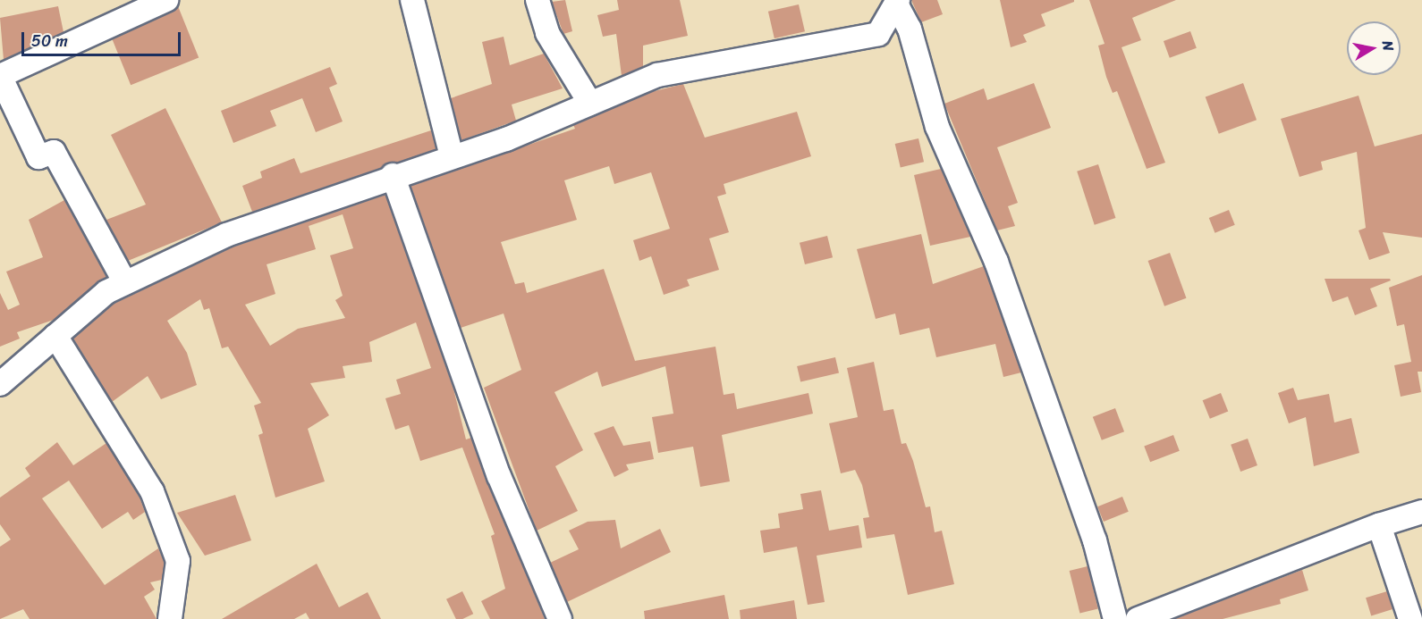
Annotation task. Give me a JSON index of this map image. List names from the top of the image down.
{
  "scale_bar": "50 m",
  "north": "right"
}
